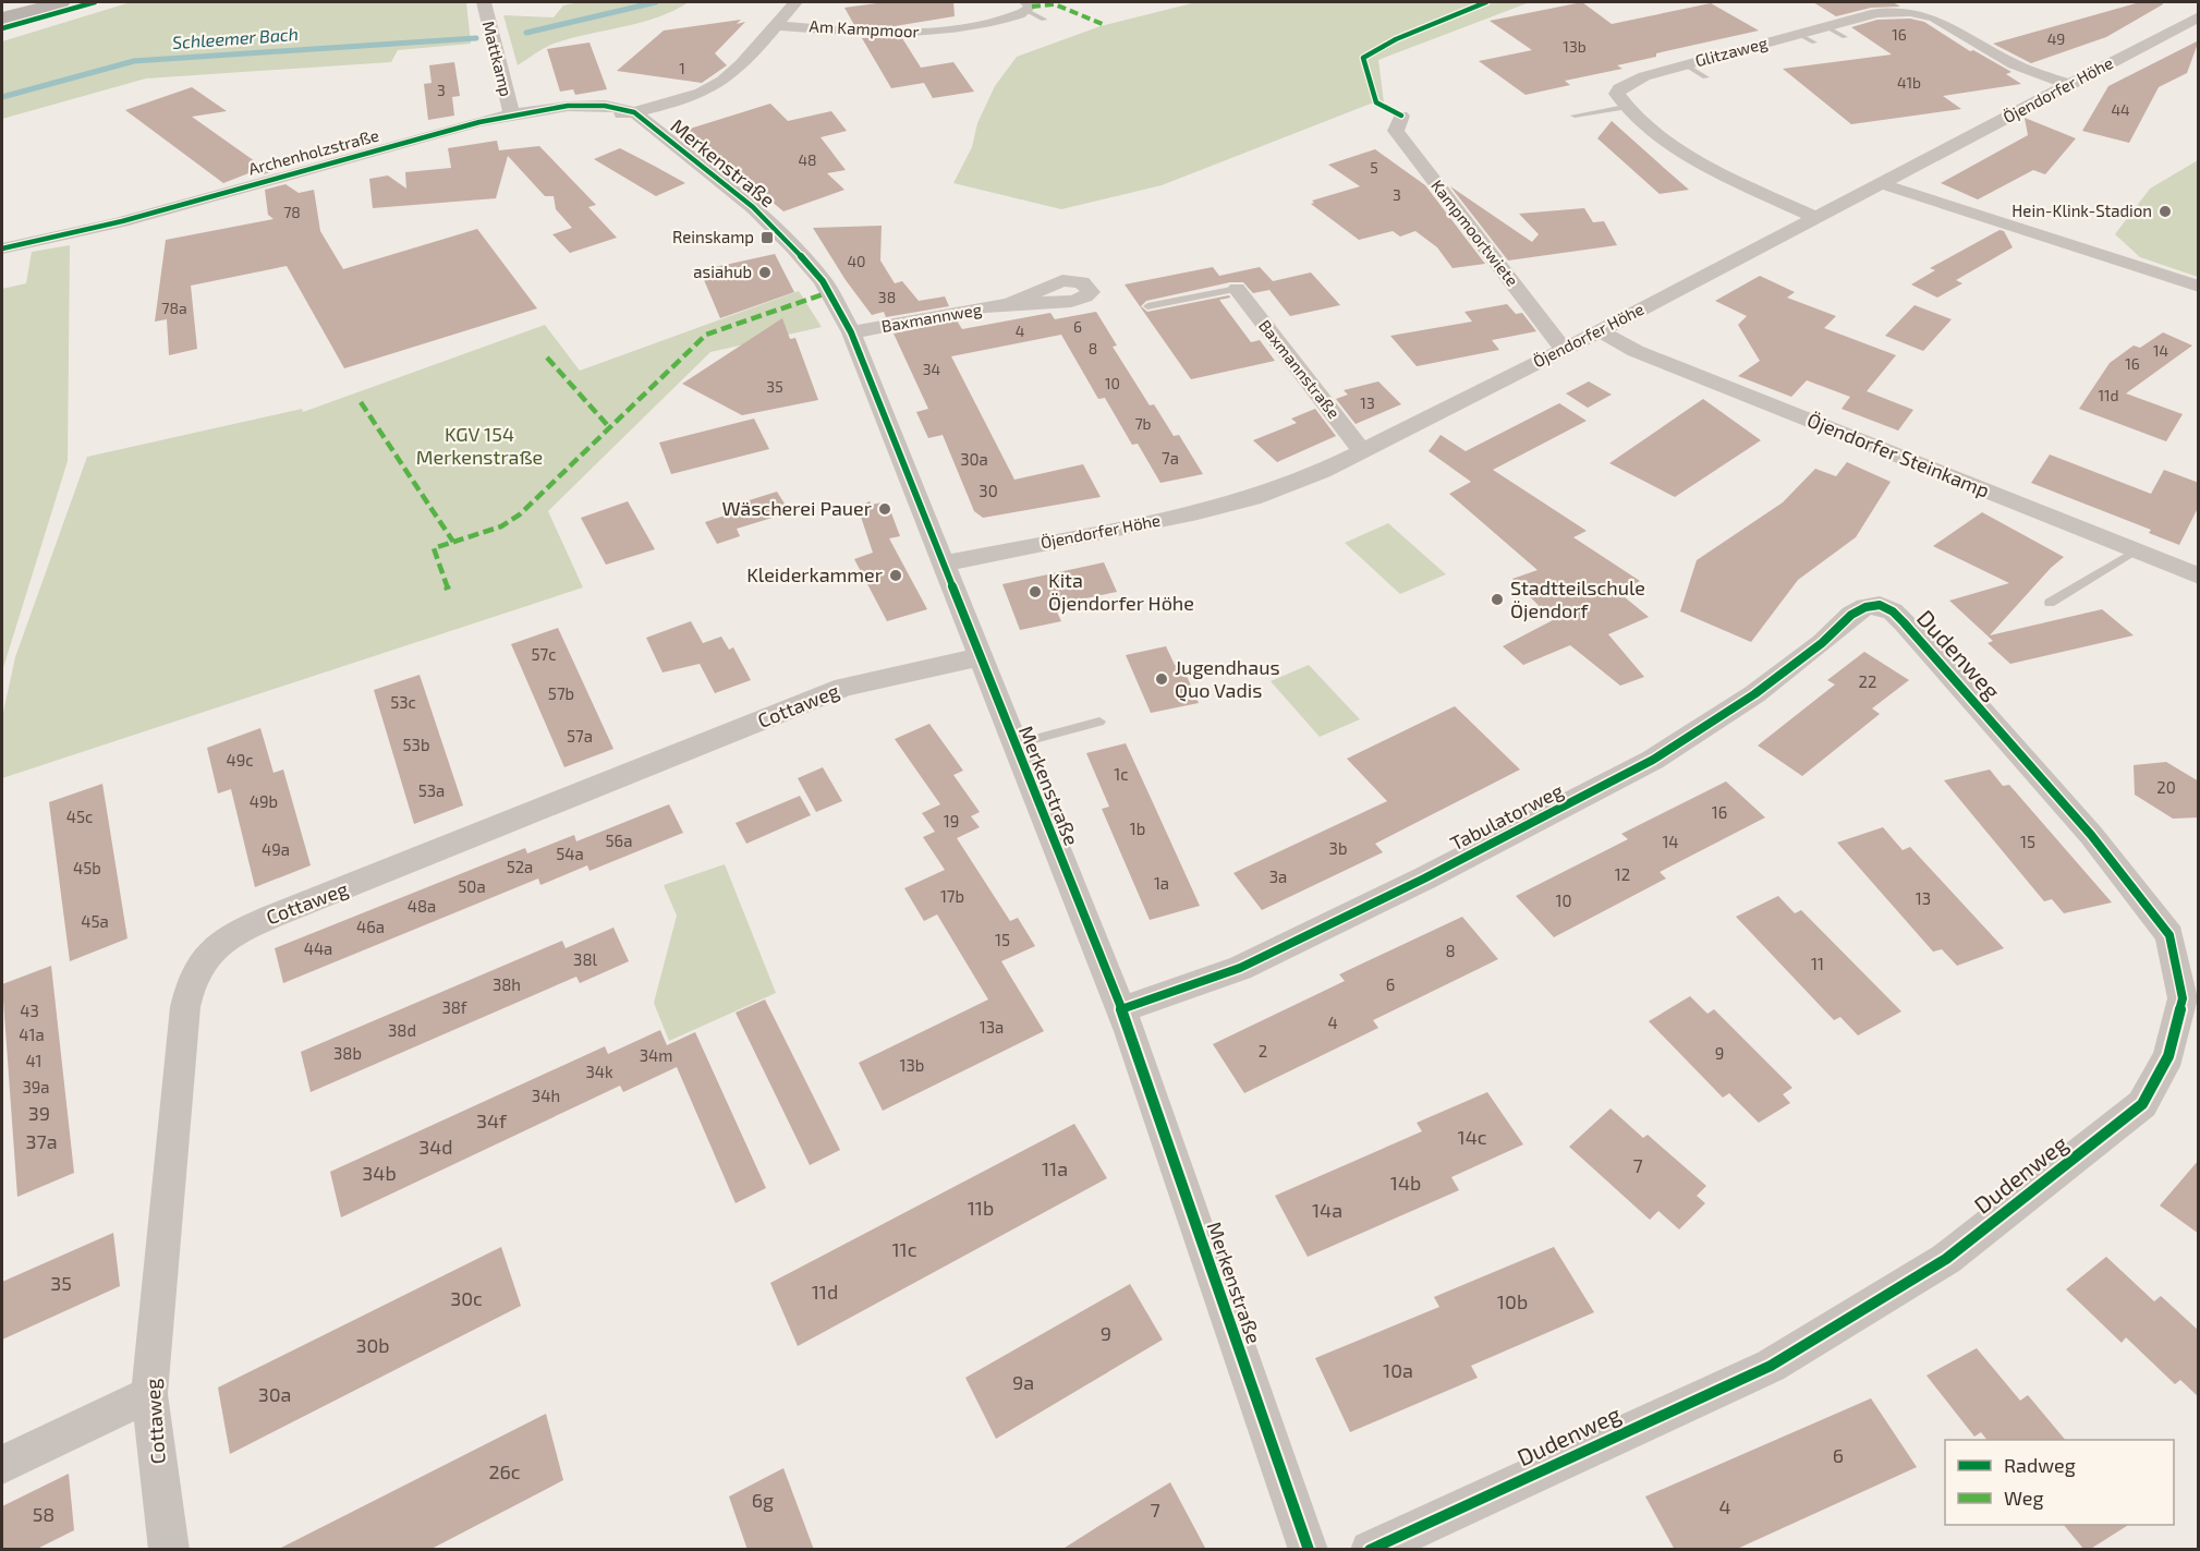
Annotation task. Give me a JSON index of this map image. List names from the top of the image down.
{
  "streets": {
    "street": [
      "Am Kampmoor",
      "Glitzaweg",
      "Mattkamp",
      "Öjendorfer Höhe",
      "Archenholzstraße",
      "Merkenstraße",
      "Kampmoortwiete",
      "Baxmannweg",
      "Baxmannstraße",
      "Öjendorfer Steinkamp",
      "Dudenweg",
      "Cottaweg",
      "Tabulatorweg"
    ]
  },
  "crossings": [
    ["Glitzaweg", "Öjendorfer Höhe"],
    ["Mattkamp", "Archenholzstraße"],
    ["Öjendorfer Höhe", "Merkenstraße"],
    ["Öjendorfer Höhe", "Kampmoortwiete"],
    ["Öjendorfer Höhe", "Baxmannstraße"],
    ["Öjendorfer Höhe", "Öjendorfer Steinkamp"],
    ["Archenholzstraße", "Merkenstraße"],
    ["Merkenstraße", "Baxmannweg"],
    ["Merkenstraße", "Cottaweg"],
    ["Merkenstraße", "Tabulatorweg"],
    ["Dudenweg", "Tabulatorweg"]
  ],
  "water": ["Schleemer Bach"],
  "parks": ["KGV 154 Merkenstraße"],
  "places": {
    "other": [
      "Hein-Klink-Stadion",
      "asiahub",
      "Wäscherei Pauer",
      "Kleiderkammer",
      "Kita Öjendorfer Höhe",
      "Stadtteilschule Öjendorf",
      "Jugendhaus Quo Vadis"
    ],
    "transit": ["Reinskamp"]
  },
  "house_numbers": [
    "16",
    "49",
    "13b",
    "1",
    "41b",
    "3",
    "44",
    "48",
    "5",
    "3",
    "78",
    "40",
    "38",
    "78a",
    "6",
    "4",
    "8",
    "14",
    "16",
    "34",
    "10",
    "35",
    "11d",
    "13",
    "7b",
    "7a",
    "30a",
    "30",
    "57c",
    "22",
    "57b",
    "53c",
    "57a",
    "53b",
    "49c",
    "1c",
    "20",
    "53a",
    "49b",
    "16",
    "45c",
    "19",
    "1b",
    "56a",
    "14",
    "15",
    "3b",
    "49a",
    "54a",
    "52a",
    "45b",
    "12",
    "3a",
    "1a",
    "50a",
    "17b",
    "13",
    "10",
    "48a",
    "45a",
    "46a",
    "15",
    "44a",
    "8",
    "38l",
    "11",
    "38h",
    "6",
    "38f",
    "43",
    "4",
    "13a",
    "38d",
    "41a",
    "2",
    "38b",
    "9",
    "34m",
    "41",
    "13b",
    "34k",
    "39a",
    "34h",
    "39",
    "34f",
    "14c",
    "37a",
    "34d",
    "7",
    "11a",
    "34b",
    "14b",
    "11b",
    "14a",
    "11c",
    "35",
    "11d",
    "30c",
    "10b",
    "9",
    "30b",
    "10a",
    "9a",
    "30a",
    "6",
    "26c",
    "6g",
    "4",
    "7",
    "58"
  ],
  "legend": ["Radweg", "Weg"]
}
